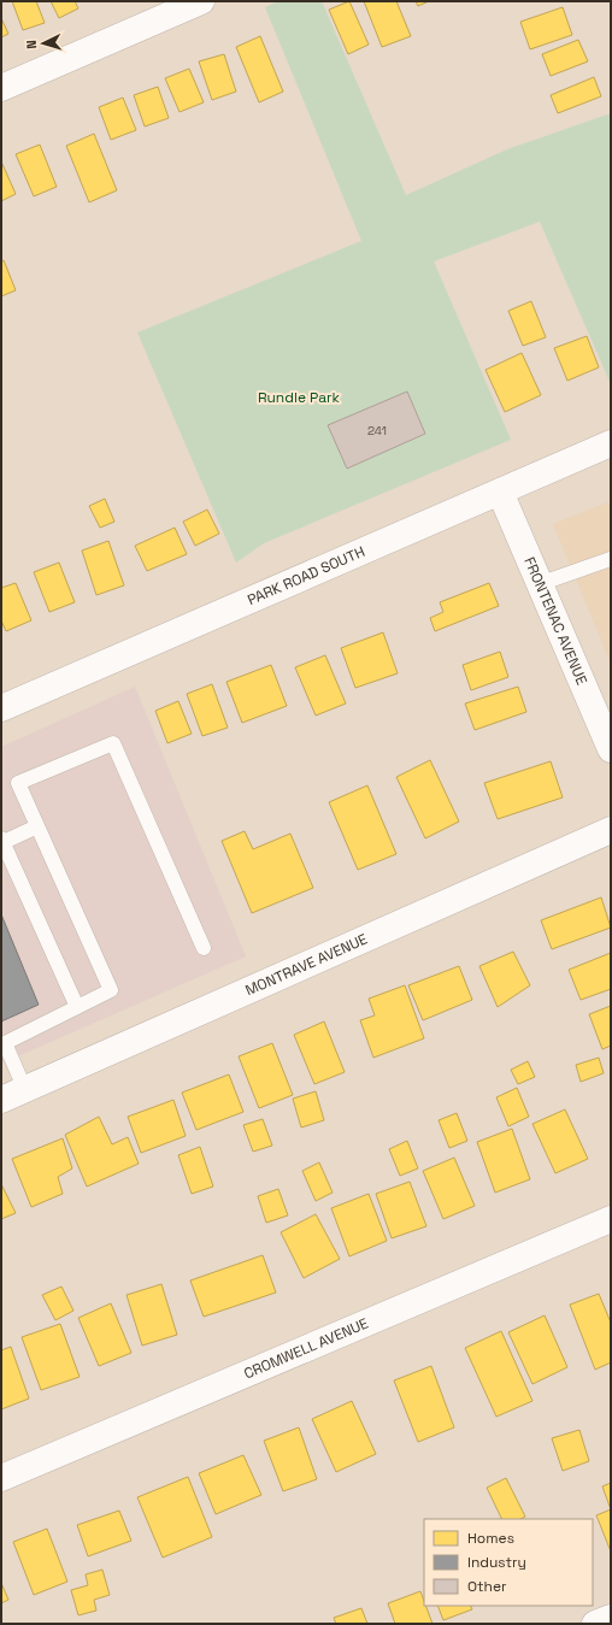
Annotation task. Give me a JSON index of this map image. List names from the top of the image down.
{
  "streets": {
    "street": [
      "PARK ROAD SOUTH",
      "FRONTENAC AVENUE",
      "MONTRAVE AVENUE",
      "CROMWELL AVENUE"
    ]
  },
  "crossings": [
    ["PARK ROAD SOUTH", "FRONTENAC AVENUE"]
  ],
  "parks": ["Rundle Park"],
  "house_numbers": ["241"],
  "legend": ["Homes", "Industry", "Other"],
  "north": "left"
}
